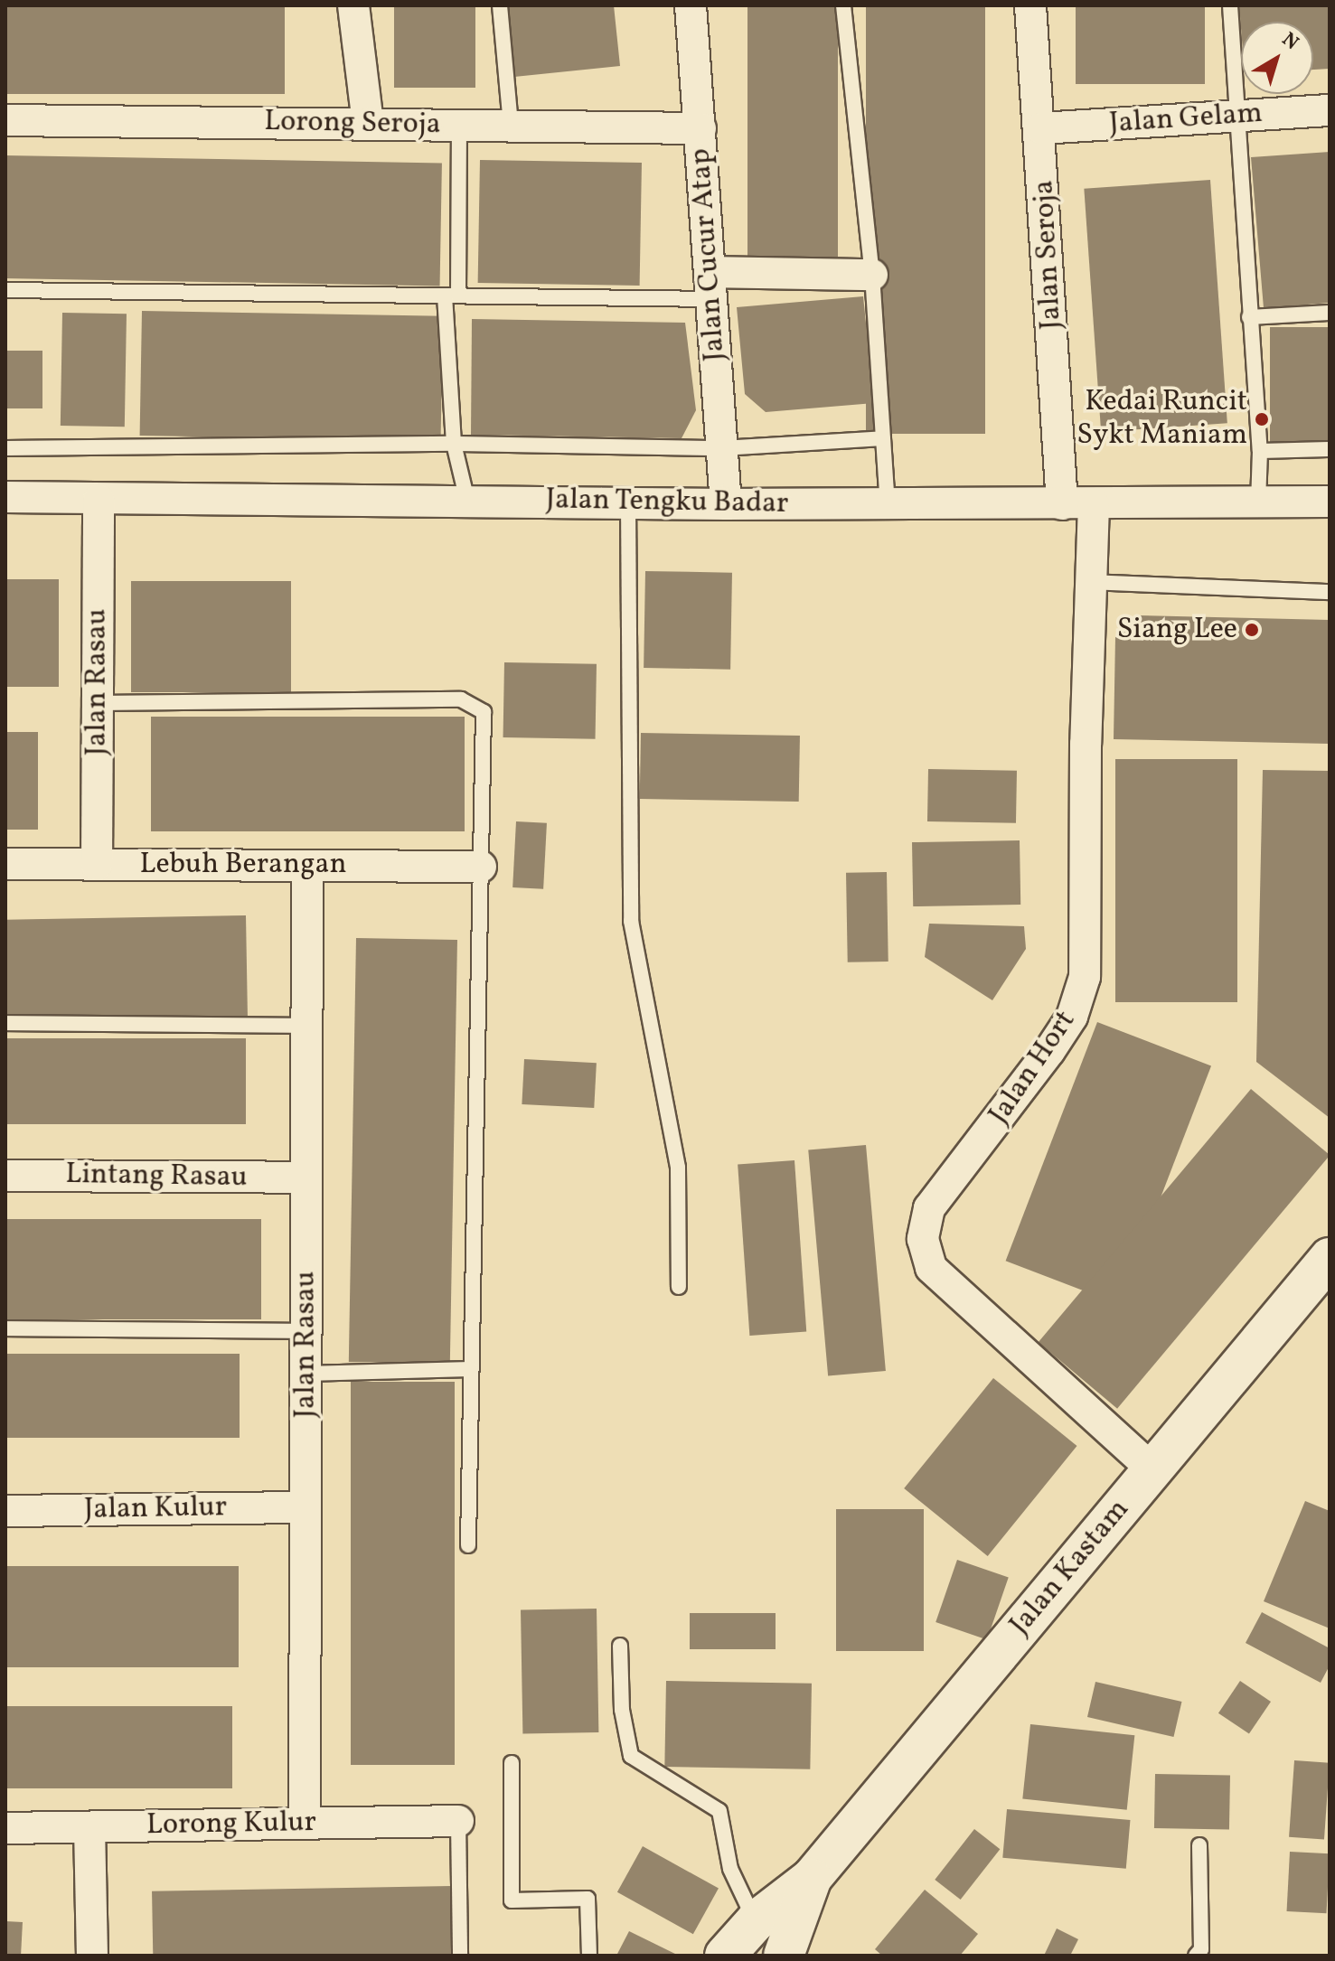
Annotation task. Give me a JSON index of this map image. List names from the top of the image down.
{
  "streets": {
    "street": [
      "Jalan Gelam",
      "Lorong Seroja",
      "Jalan Cucur Atap",
      "Jalan Seroja",
      "Jalan Tengku Badar",
      "Jalan Rasau",
      "Lebuh Berangan",
      "Jalan Hort",
      "Lintang Rasau",
      "Jalan Kulur",
      "Jalan Kastam",
      "Lorong Kulur"
    ]
  },
  "crossings": [
    ["Jalan Gelam", "Jalan Seroja"],
    ["Lorong Seroja", "Jalan Cucur Atap"],
    ["Jalan Cucur Atap", "Jalan Tengku Badar"],
    ["Jalan Seroja", "Jalan Tengku Badar"],
    ["Jalan Tengku Badar", "Jalan Rasau"],
    ["Jalan Tengku Badar", "Jalan Hort"],
    ["Jalan Rasau", "Lebuh Berangan"],
    ["Jalan Rasau", "Lintang Rasau"],
    ["Jalan Rasau", "Jalan Kulur"],
    ["Jalan Rasau", "Lorong Kulur"],
    ["Jalan Hort", "Jalan Kastam"]
  ],
  "places": ["Kedai Runcit Sykt Maniam", "Siang Lee"],
  "north": "top right"
}
